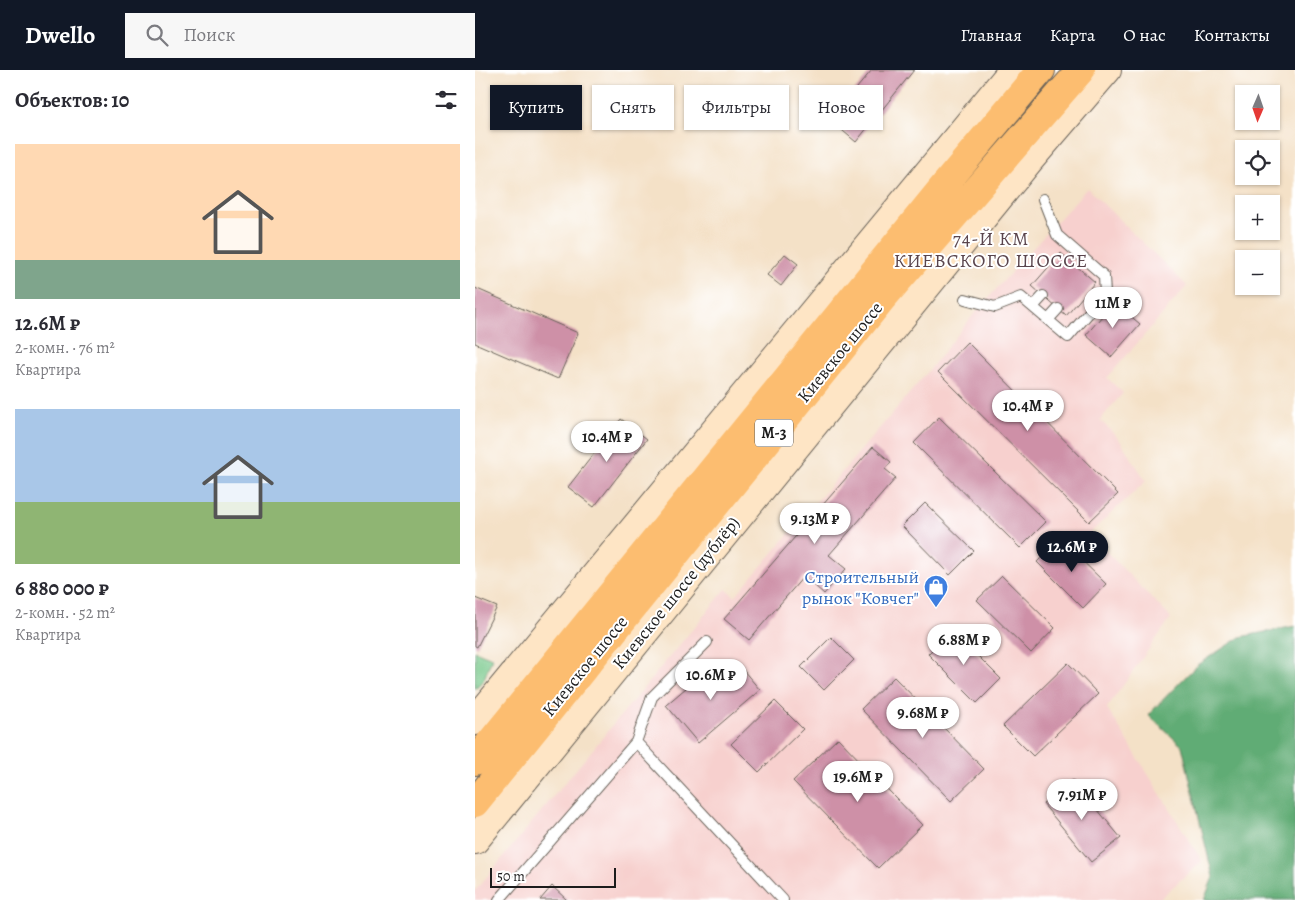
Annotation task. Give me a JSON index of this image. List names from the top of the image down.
{
  "streets": {
    "highway": ["Киевское шоссе", "М-3"],
    "street": ["Киевское шоссе (дублёр)"]
  },
  "districts": ["74-Й КМ КИЕВСКОГО ШОССЕ"],
  "places": {
    "shop": ["Строительный рынок \"Ковчег\""]
  },
  "scale_bar": "50 m",
  "north": "bottom",
  "page": {
    "header": "Dwello",
    "search": "Поиск",
    "nav": [
      "Главная",
      "Карта",
      "О нас",
      "Контакты"
    ],
    "heading": "Объектов: 10",
    "map_buttons": ["+", "−"],
    "chip": [
      "Купить",
      "Снять",
      "Фильтры",
      "Новое"
    ],
    "list": [
      {
        "name": "12.6M ₽",
        "note": "2-комн. · 76 m² · Квартира"
      },
      {
        "name": "6 880 000 ₽",
        "note": "2-комн. · 52 m² · Квартира"
      }
    ],
    "price": [
      "11M ₽",
      "10.4M ₽",
      "10.4M ₽",
      "9.13M ₽",
      "12.6M ₽",
      "6.88M ₽",
      "10.6M ₽",
      "9.68M ₽",
      "19.6M ₽",
      "7.91M ₽"
    ],
    "scale": "50 m"
  }
}
